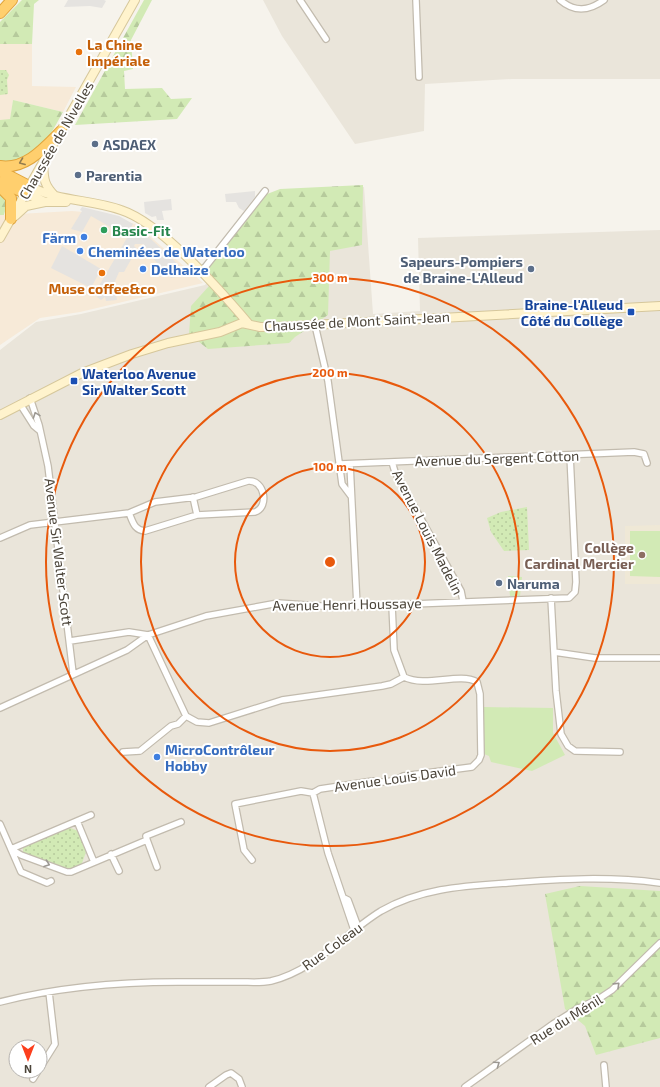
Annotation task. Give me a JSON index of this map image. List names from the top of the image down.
{
  "streets": {
    "main road": ["Chaussée de Nivelles", "Chaussée de Mont Saint-Jean"],
    "street": [
      "Avenue du Sergent Cotton",
      "Avenue Louis Madelin",
      "Avenue Sir Walter Scott",
      "Avenue Henri Houssaye",
      "Avenue Louis David",
      "Rue Coleau",
      "Rue du Ménil"
    ]
  },
  "crossings": [
    ["Chaussée de Mont Saint-Jean", "Avenue Sir Walter Scott"],
    ["Avenue du Sergent Cotton", "Avenue Louis Madelin"],
    ["Avenue du Sergent Cotton", "Avenue Henri Houssaye"],
    ["Avenue Louis Madelin", "Avenue Henri Houssaye"],
    ["Avenue Sir Walter Scott", "Avenue Henri Houssaye"]
  ],
  "one_way": ["Rue du Ménil"],
  "places": {
    "other": [
      "La Chine Impériale",
      "ASDAEX",
      "Parentia",
      "Basic-Fit",
      "Färm",
      "Cheminées de Waterloo",
      "Delhaize",
      "Sapeurs-Pompiers de Braine-L'Alleud",
      "Muse coffee&co",
      "Collège Cardinal Mercier",
      "Naruma",
      "MicroContrôleur Hobby"
    ],
    "transit": ["Braine-l'Alleud Côté du Collège", "Waterloo Avenue Sir Walter Scott"]
  },
  "north": "bottom",
  "rings": ["300 m", "200 m", "100 m"]
}
